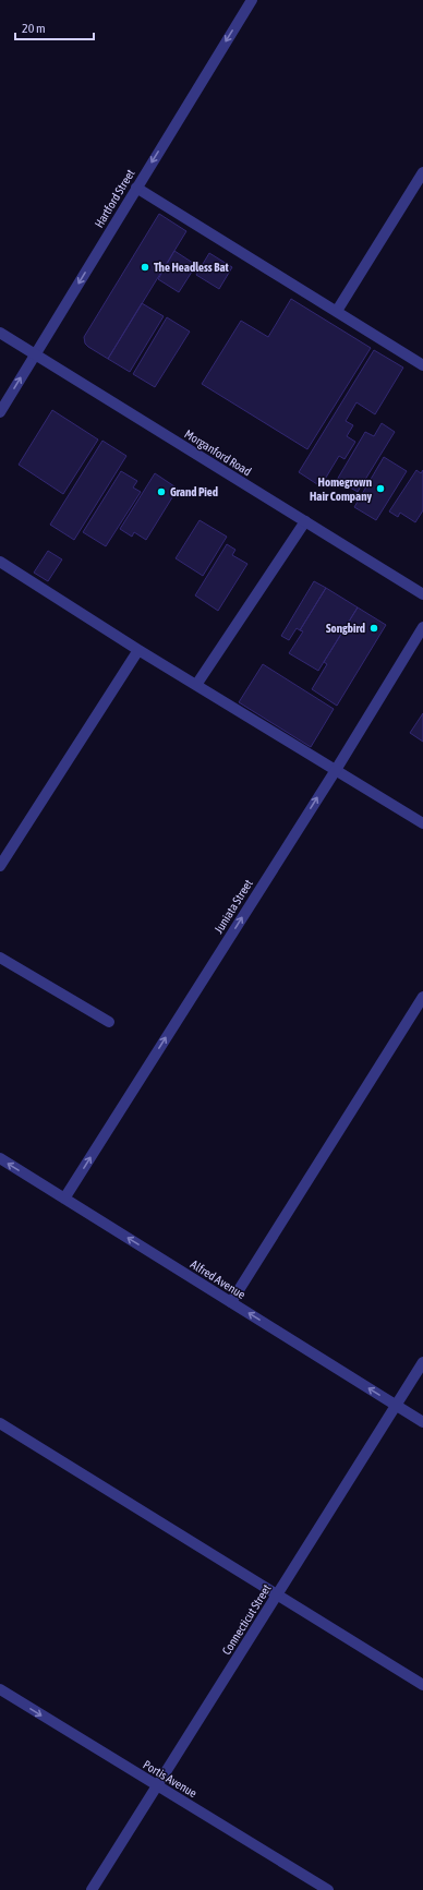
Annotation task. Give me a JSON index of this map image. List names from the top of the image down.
{
  "streets": {
    "street": [
      "Hartford Street",
      "Morganford Road",
      "Juniata Street",
      "Alfred Avenue",
      "Connecticut Street",
      "Portis Avenue"
    ]
  },
  "crossings": [
    ["Hartford Street", "Morganford Road"],
    ["Juniata Street", "Alfred Avenue"],
    ["Alfred Avenue", "Connecticut Street"],
    ["Connecticut Street", "Portis Avenue"]
  ],
  "one_way": ["Juniata Street", "Alfred Avenue", "Portis Avenue"],
  "places": [
    "The Headless Bat",
    "Homegrown Hair Company",
    "Grand Pied",
    "Songbird"
  ],
  "scale_bar": "20 m"
}
